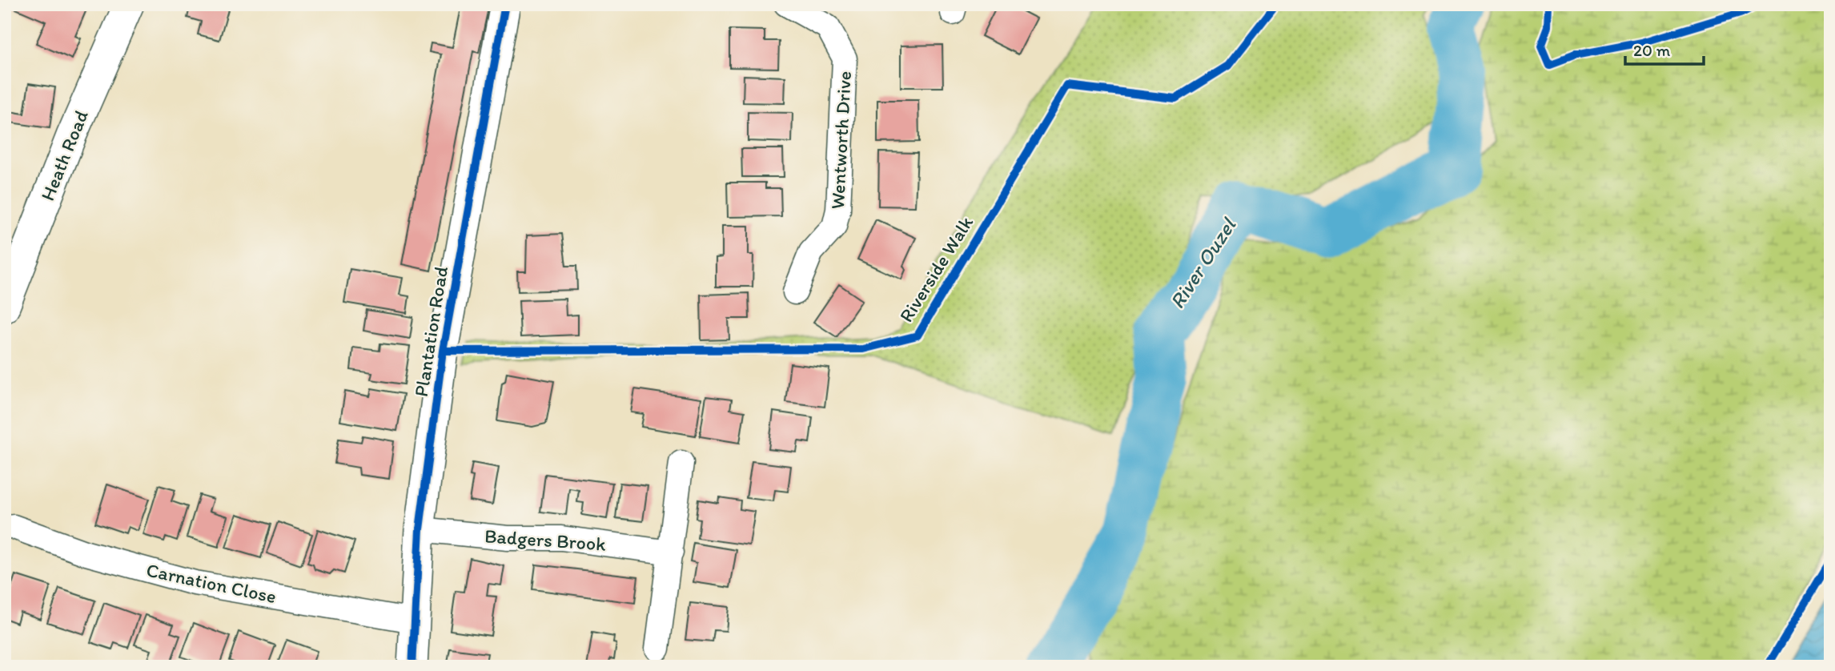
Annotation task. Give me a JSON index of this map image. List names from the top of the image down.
{
  "streets": {
    "street": [
      "Wentworth Drive",
      "Heath Road",
      "Plantation Road",
      "Badgers Brook",
      "Carnation Close"
    ],
    "cycle path": ["Riverside Walk"]
  },
  "crossings": [
    ["Plantation Road", "Badgers Brook"],
    ["Plantation Road", "Carnation Close"]
  ],
  "water": ["River Ouzel"],
  "scale_bar": "20 m"
}
